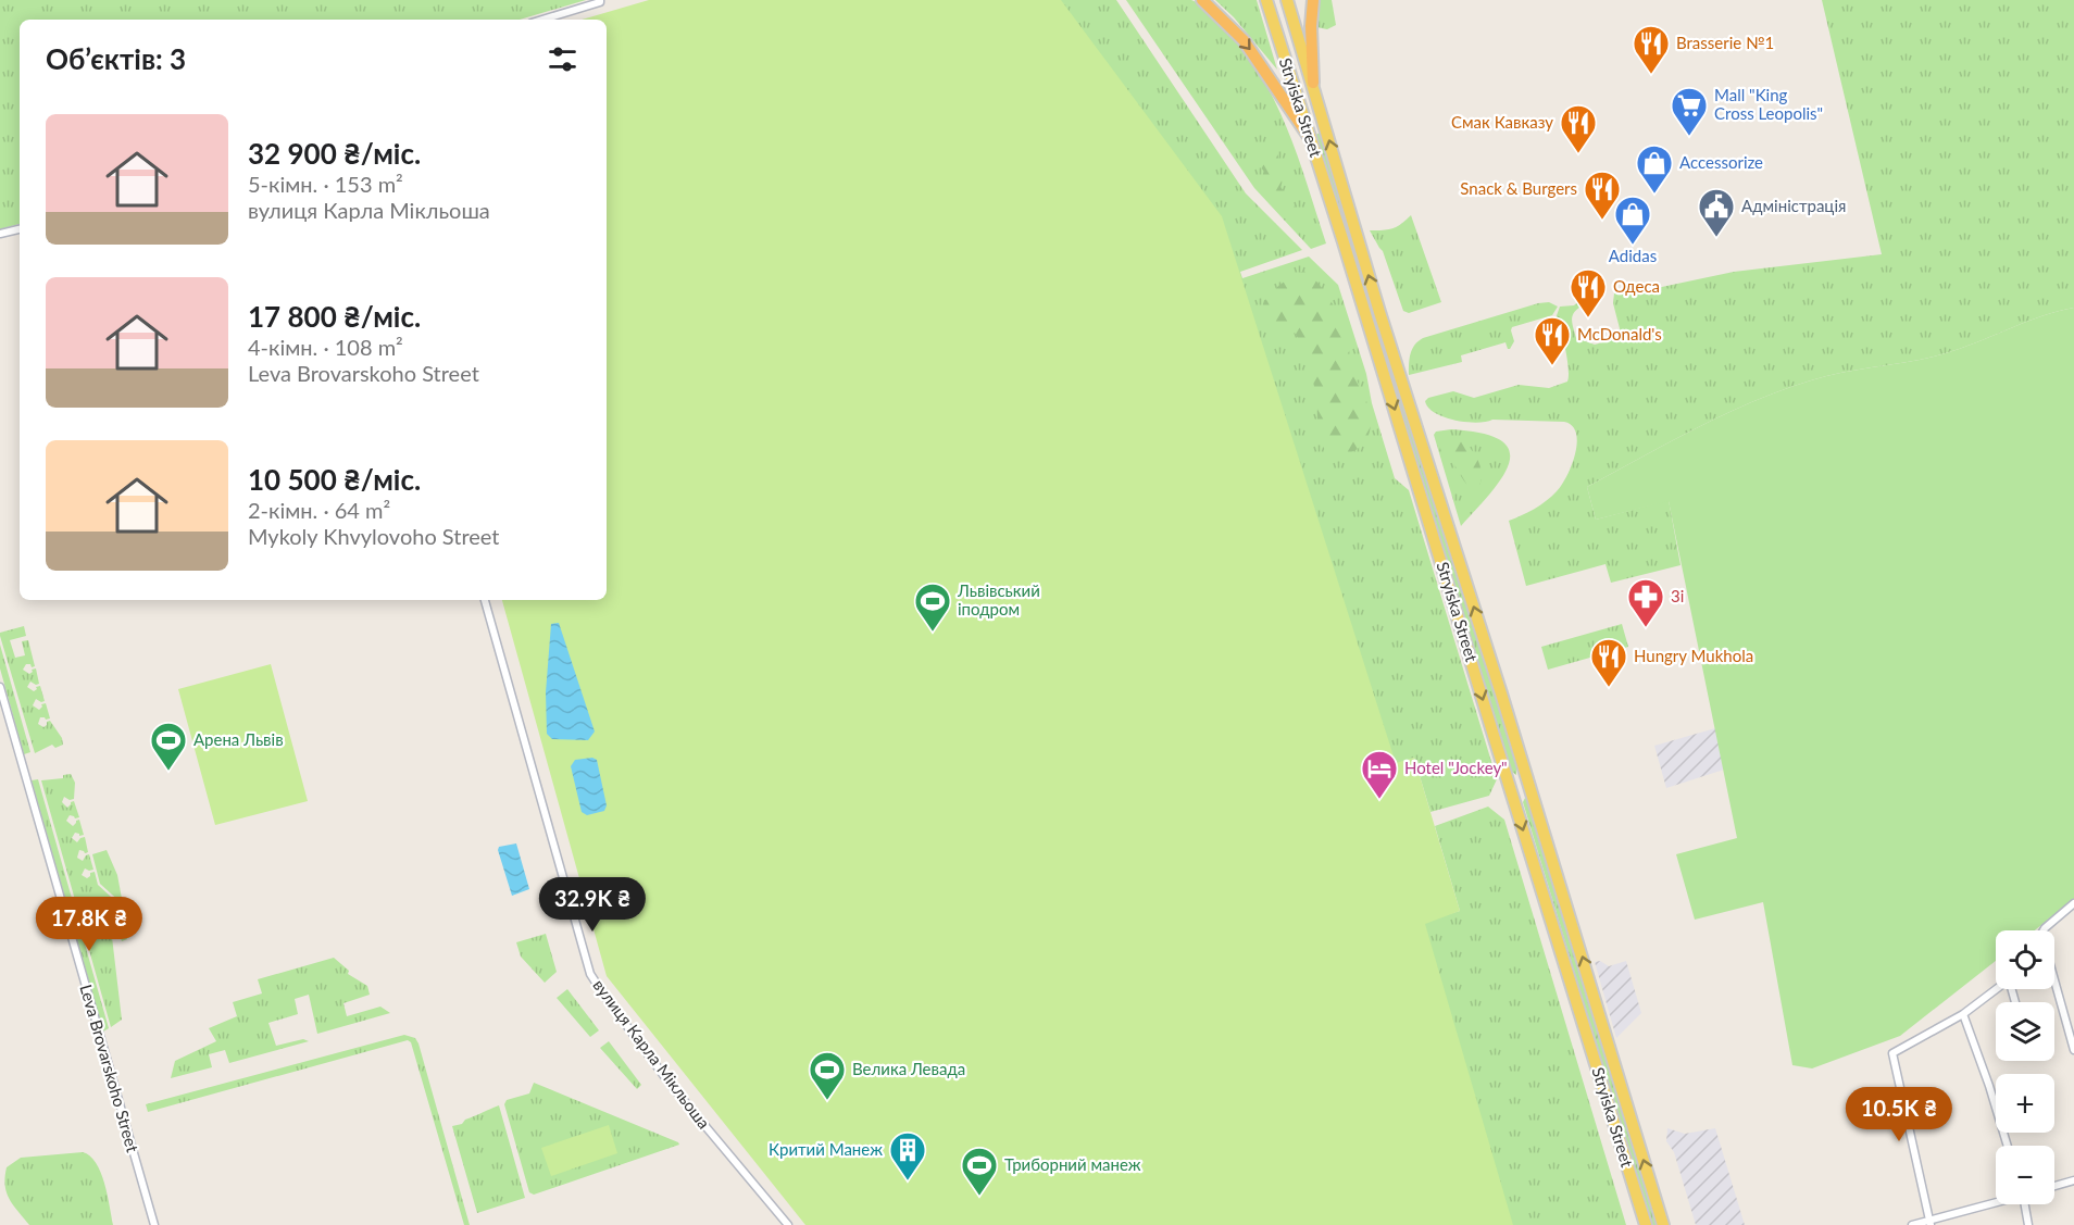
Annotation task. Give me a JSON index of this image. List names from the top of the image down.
{
  "streets": {
    "main road": ["Stryiska Street"],
    "street": ["вулиця Карла Мікльоша", "Leva Brovarskoho Street"]
  },
  "places": {
    "restaurant": [
      "Brasserie №1",
      "Смак Кавказу",
      "Snack & Burgers",
      "Одеса",
      "McDonald's",
      "Hungry Mukhola"
    ],
    "supermarket": ["Mall \"King Cross Leopolis\""],
    "shop": ["Accessorize", "Adidas"],
    "public building": ["Адміністрація"],
    "pharmacy": ["3і"],
    "sports": [
      "Львівський іподром",
      "Арена Львів",
      "Велика Левада",
      "Триборний манеж"
    ],
    "hotel": ["Hotel \"Jockey\""],
    "building": ["Критий Манеж"]
  },
  "page": {
    "heading": "Об’єктів: 3",
    "list": [
      {
        "name": "32 900 ₴/міс.",
        "note": "5-кімн. · 153 m² · вулиця Карла Мікльоша"
      },
      {
        "name": "17 800 ₴/міс.",
        "note": "4-кімн. · 108 m² · Leva Brovarskoho Street"
      },
      {
        "name": "10 500 ₴/міс.",
        "note": "2-кімн. · 64 m² · Mykoly Khvylovoho Street"
      }
    ],
    "price": ["32.9K ₴", "17.8K ₴", "10.5K ₴"],
    "map_buttons": ["+", "−"]
  }
}
